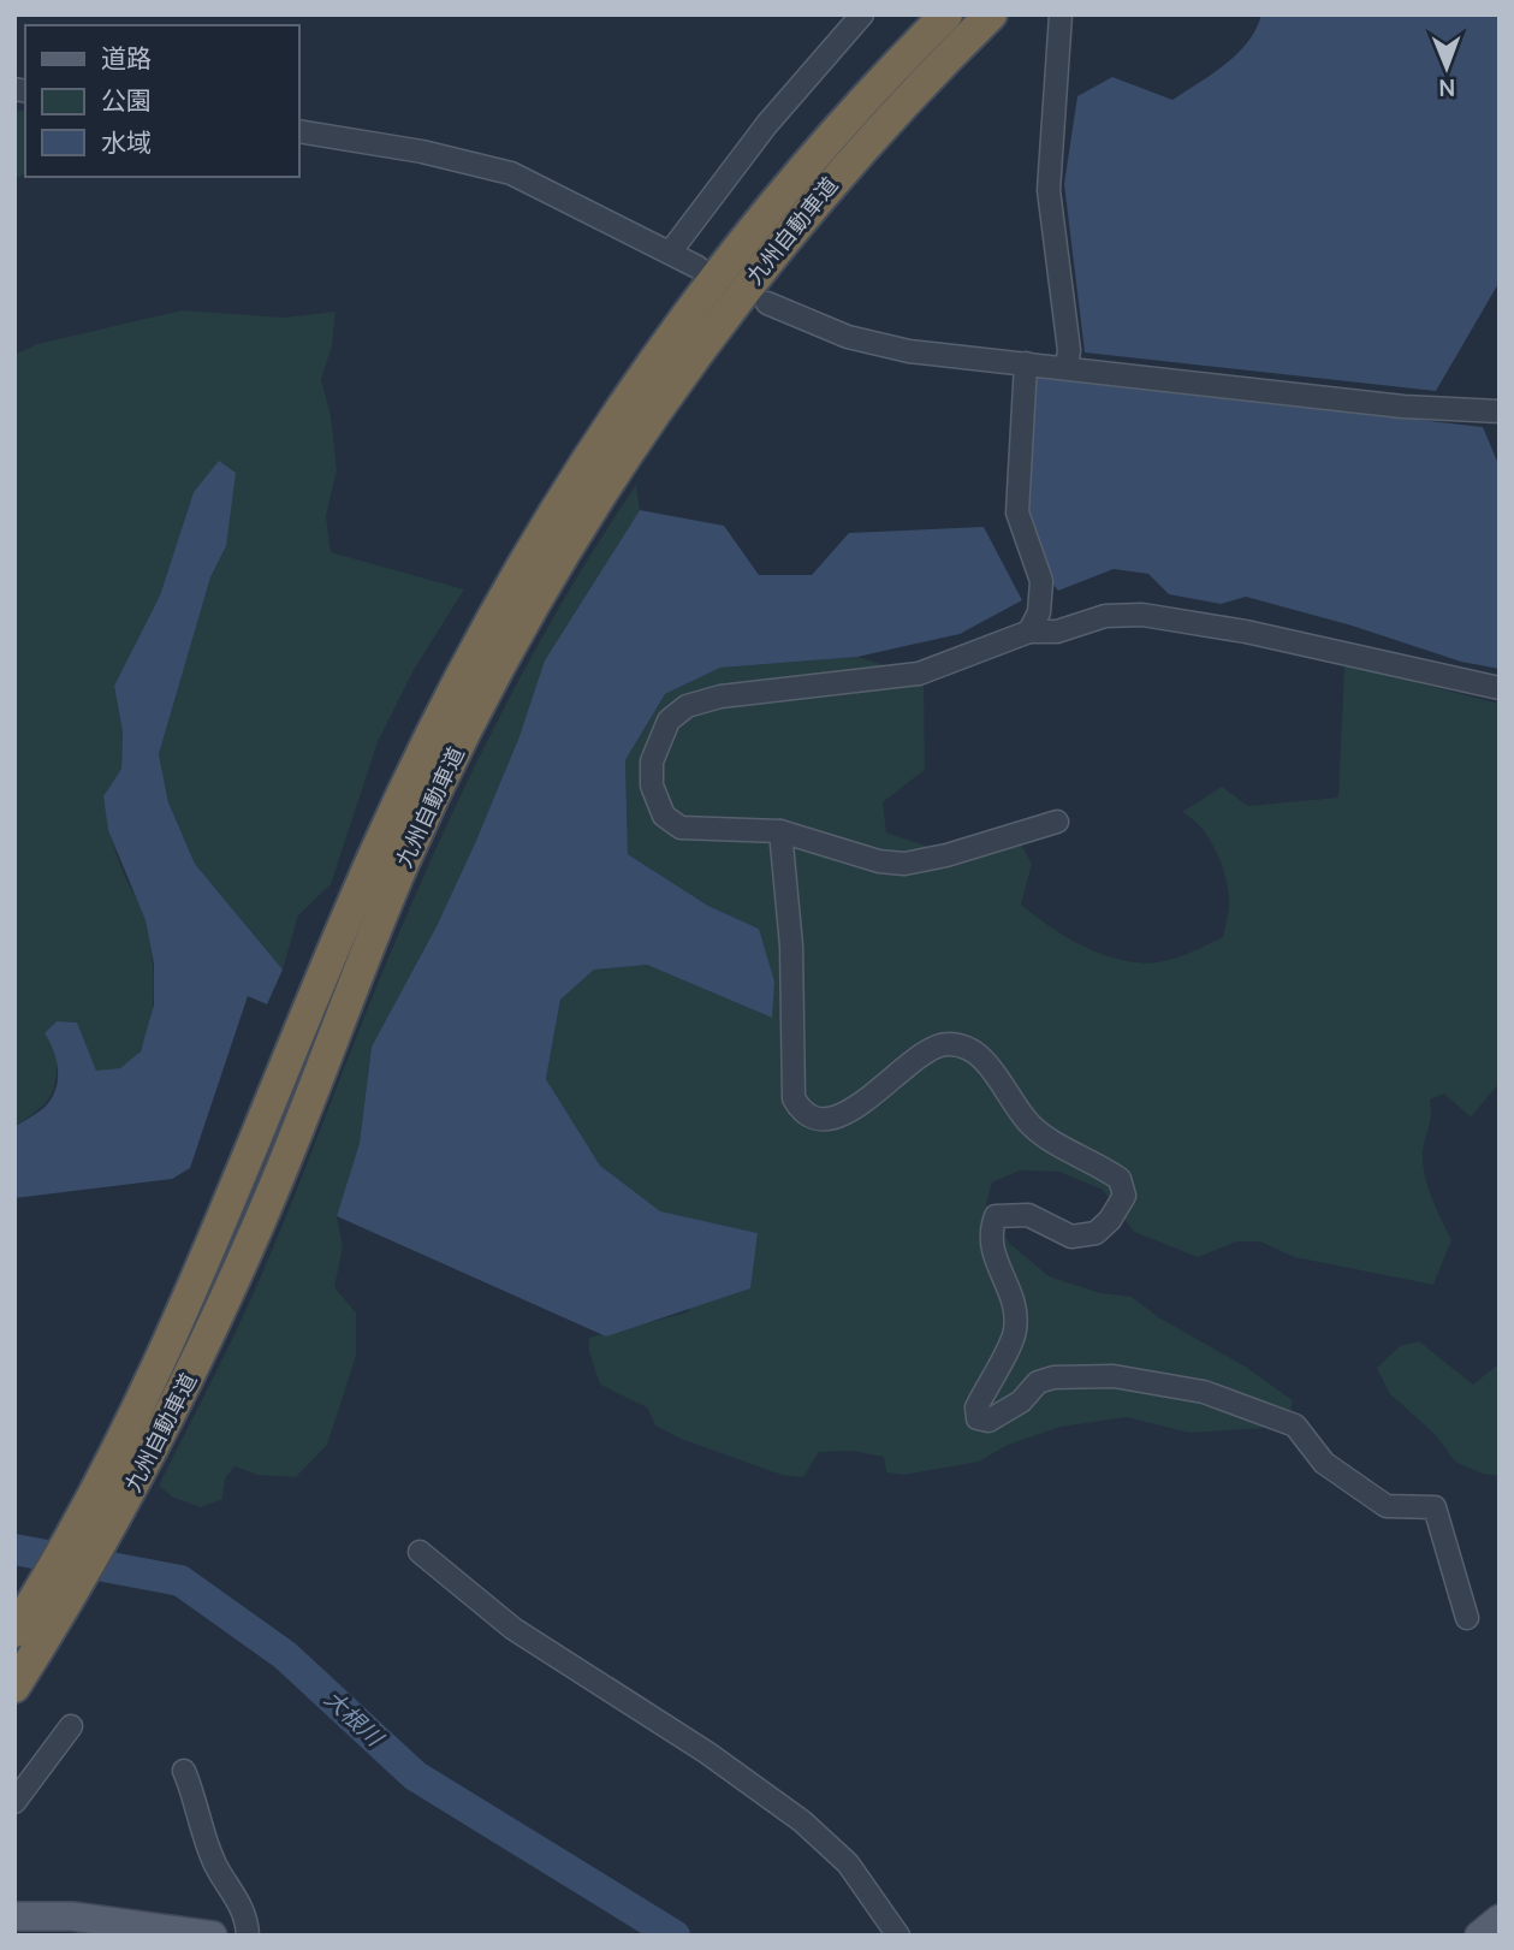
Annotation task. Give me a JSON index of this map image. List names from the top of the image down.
{
  "streets": {
    "highway": ["九州自動車道"]
  },
  "water": ["大根川"],
  "legend": ["道路", "公園", "水域"],
  "north": "bottom"
}
